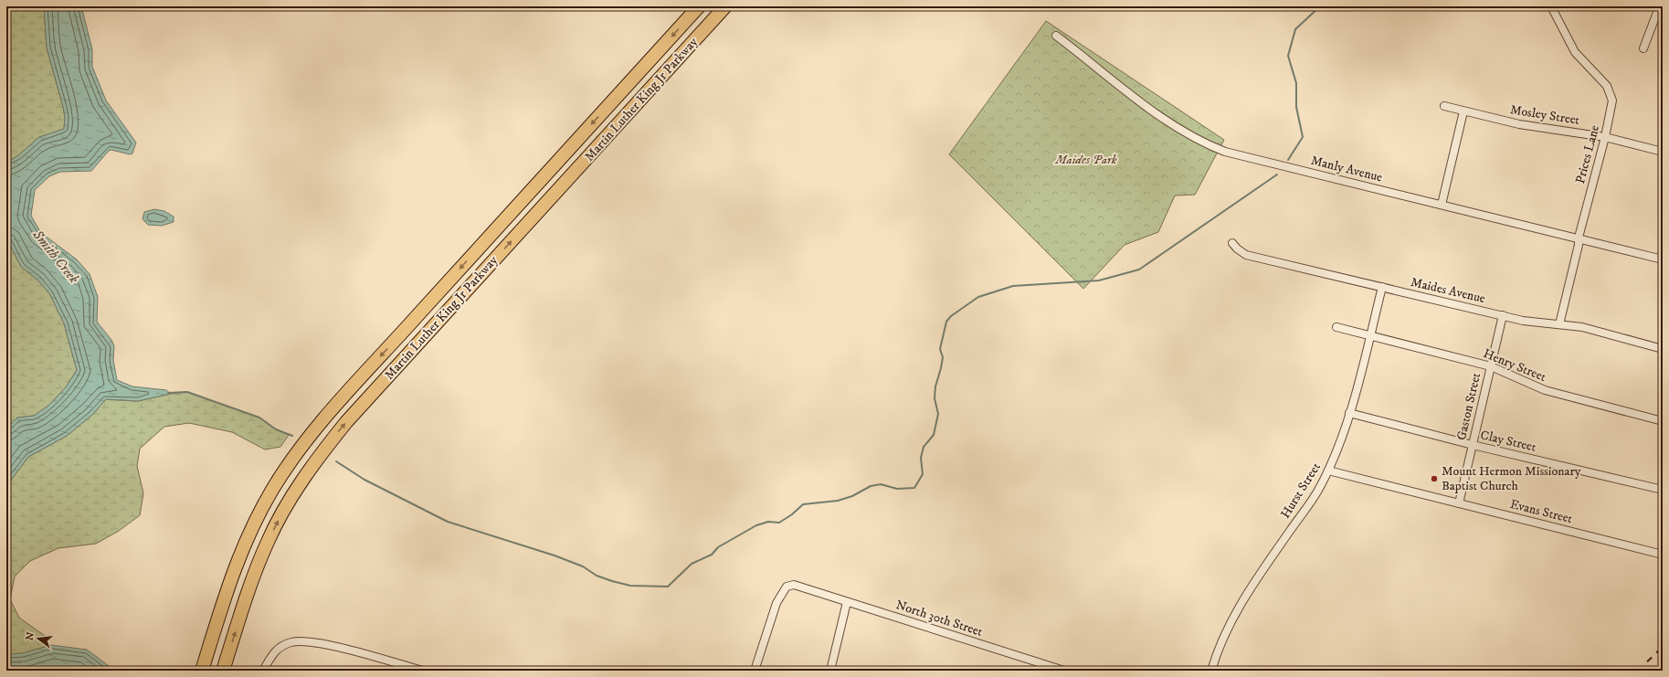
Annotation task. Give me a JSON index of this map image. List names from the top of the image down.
{
  "streets": {
    "highway": ["Martin Luther King Jr Parkway"],
    "street": [
      "Mosley Street",
      "Prices Lane",
      "Manly Avenue",
      "Maides Avenue",
      "Henry Street",
      "Gaston Street",
      "Clay Street",
      "Hurst Street",
      "Evans Street",
      "North 30th Street"
    ]
  },
  "crossings": [
    ["Mosley Street", "Prices Lane"],
    ["Prices Lane", "Manly Avenue"],
    ["Prices Lane", "Maides Avenue"],
    ["Maides Avenue", "Gaston Street"],
    ["Maides Avenue", "Hurst Street"],
    ["Henry Street", "Gaston Street"],
    ["Henry Street", "Hurst Street"],
    ["Gaston Street", "Clay Street"],
    ["Gaston Street", "Evans Street"],
    ["Clay Street", "Hurst Street"],
    ["Hurst Street", "Evans Street"]
  ],
  "water": ["Smith Creek"],
  "parks": ["Maides Park"],
  "places": ["Mount Hermon Missionary Baptist Church"],
  "north": "left"
}
